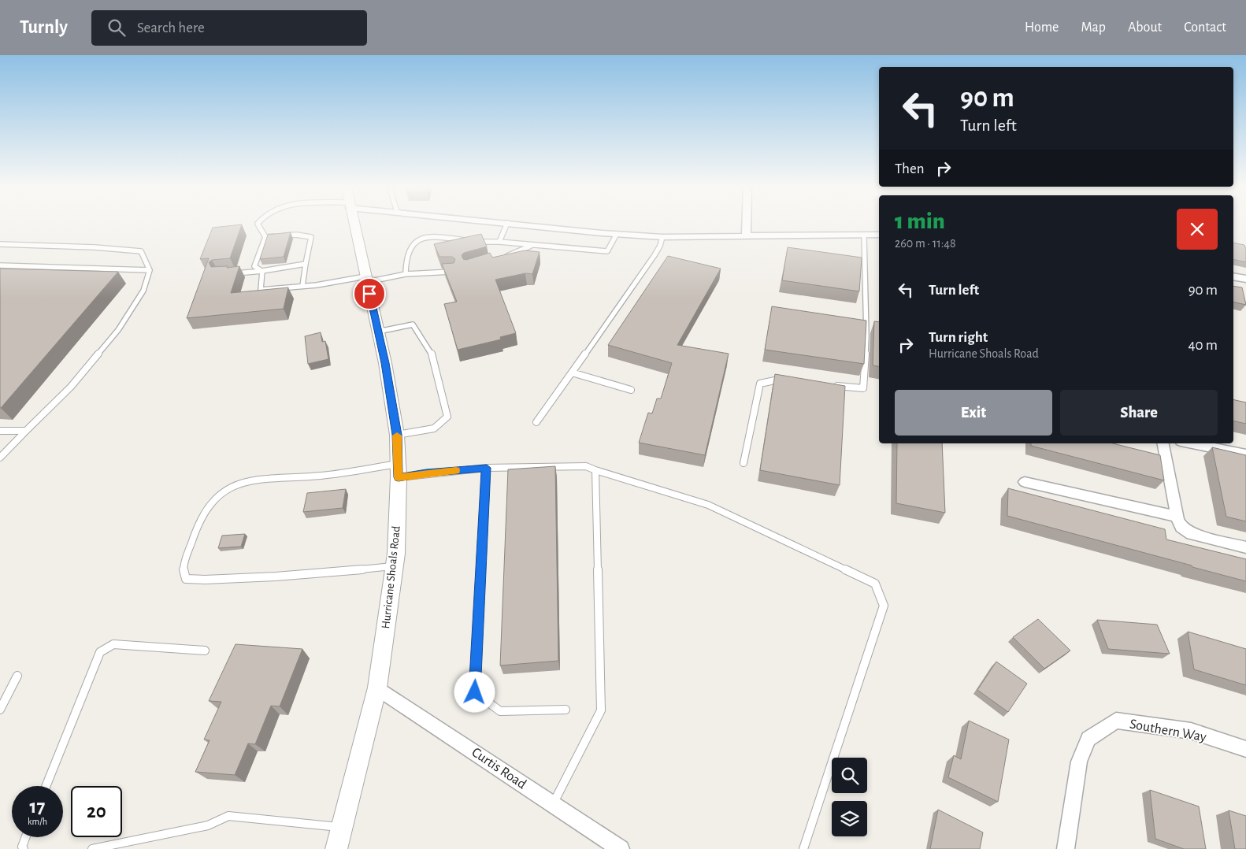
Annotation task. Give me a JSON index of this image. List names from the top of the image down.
{
  "streets": {
    "street": ["Hurricane Shoals Road", "Southern Way", "Curtis Road"]
  },
  "crossings": [
    ["Hurricane Shoals Road", "Curtis Road"]
  ],
  "page": {
    "header": "Turnly",
    "search": "Search here",
    "nav": [
      "Home",
      "Map",
      "About",
      "Contact"
    ],
    "turn": ["90 m", "Turn left"],
    "then": "Then",
    "heading": ["1 min", "260 m · 11:48"],
    "list": [
      {
        "name": "Turn left",
        "value": "90 m"
      },
      {
        "name": "Turn right",
        "note": "Hurricane Shoals Road",
        "value": "40 m"
      }
    ],
    "buttons": ["Exit", "Share"],
    "speed": "17 km/h",
    "limit": "20"
  }
}
